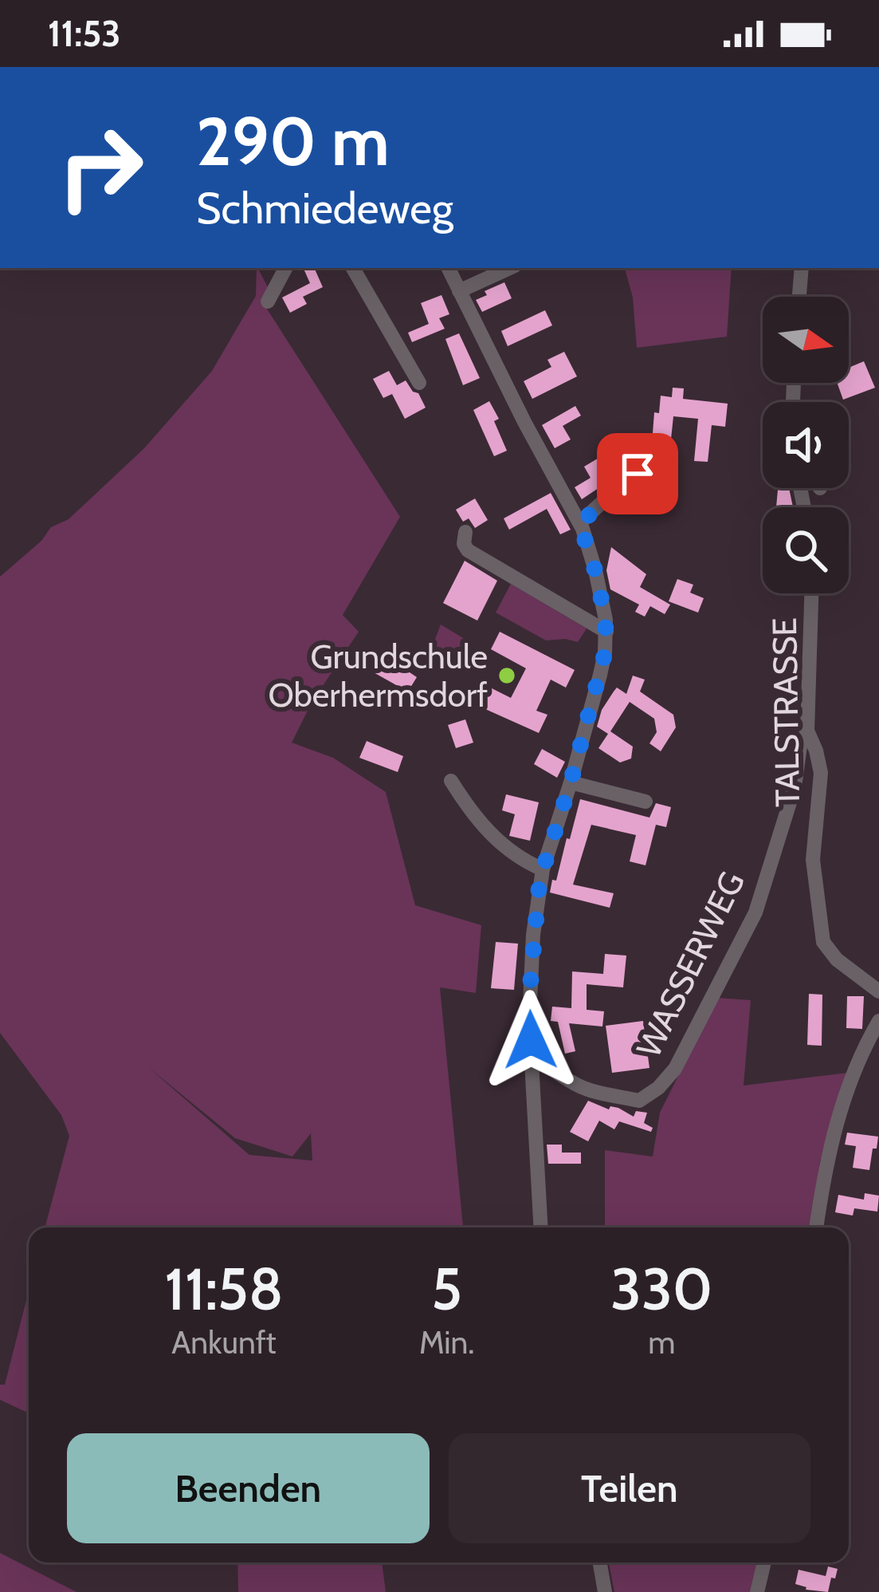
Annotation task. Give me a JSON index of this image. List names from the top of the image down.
{
  "streets": {
    "street": ["TALSTRASSE", "WASSERWEG"]
  },
  "crossings": [
    ["TALSTRASSE", "WASSERWEG"]
  ],
  "places": ["Grundschule Oberhermsdorf"],
  "north": "right",
  "page": {
    "status": "11:53",
    "turn": ["290 m", "Schmiedeweg"],
    "eta": [
      "11:58",
      "Ankunft",
      "5",
      "Min.",
      "330",
      "m"
    ],
    "buttons": ["Beenden", "Teilen"]
  }
}
